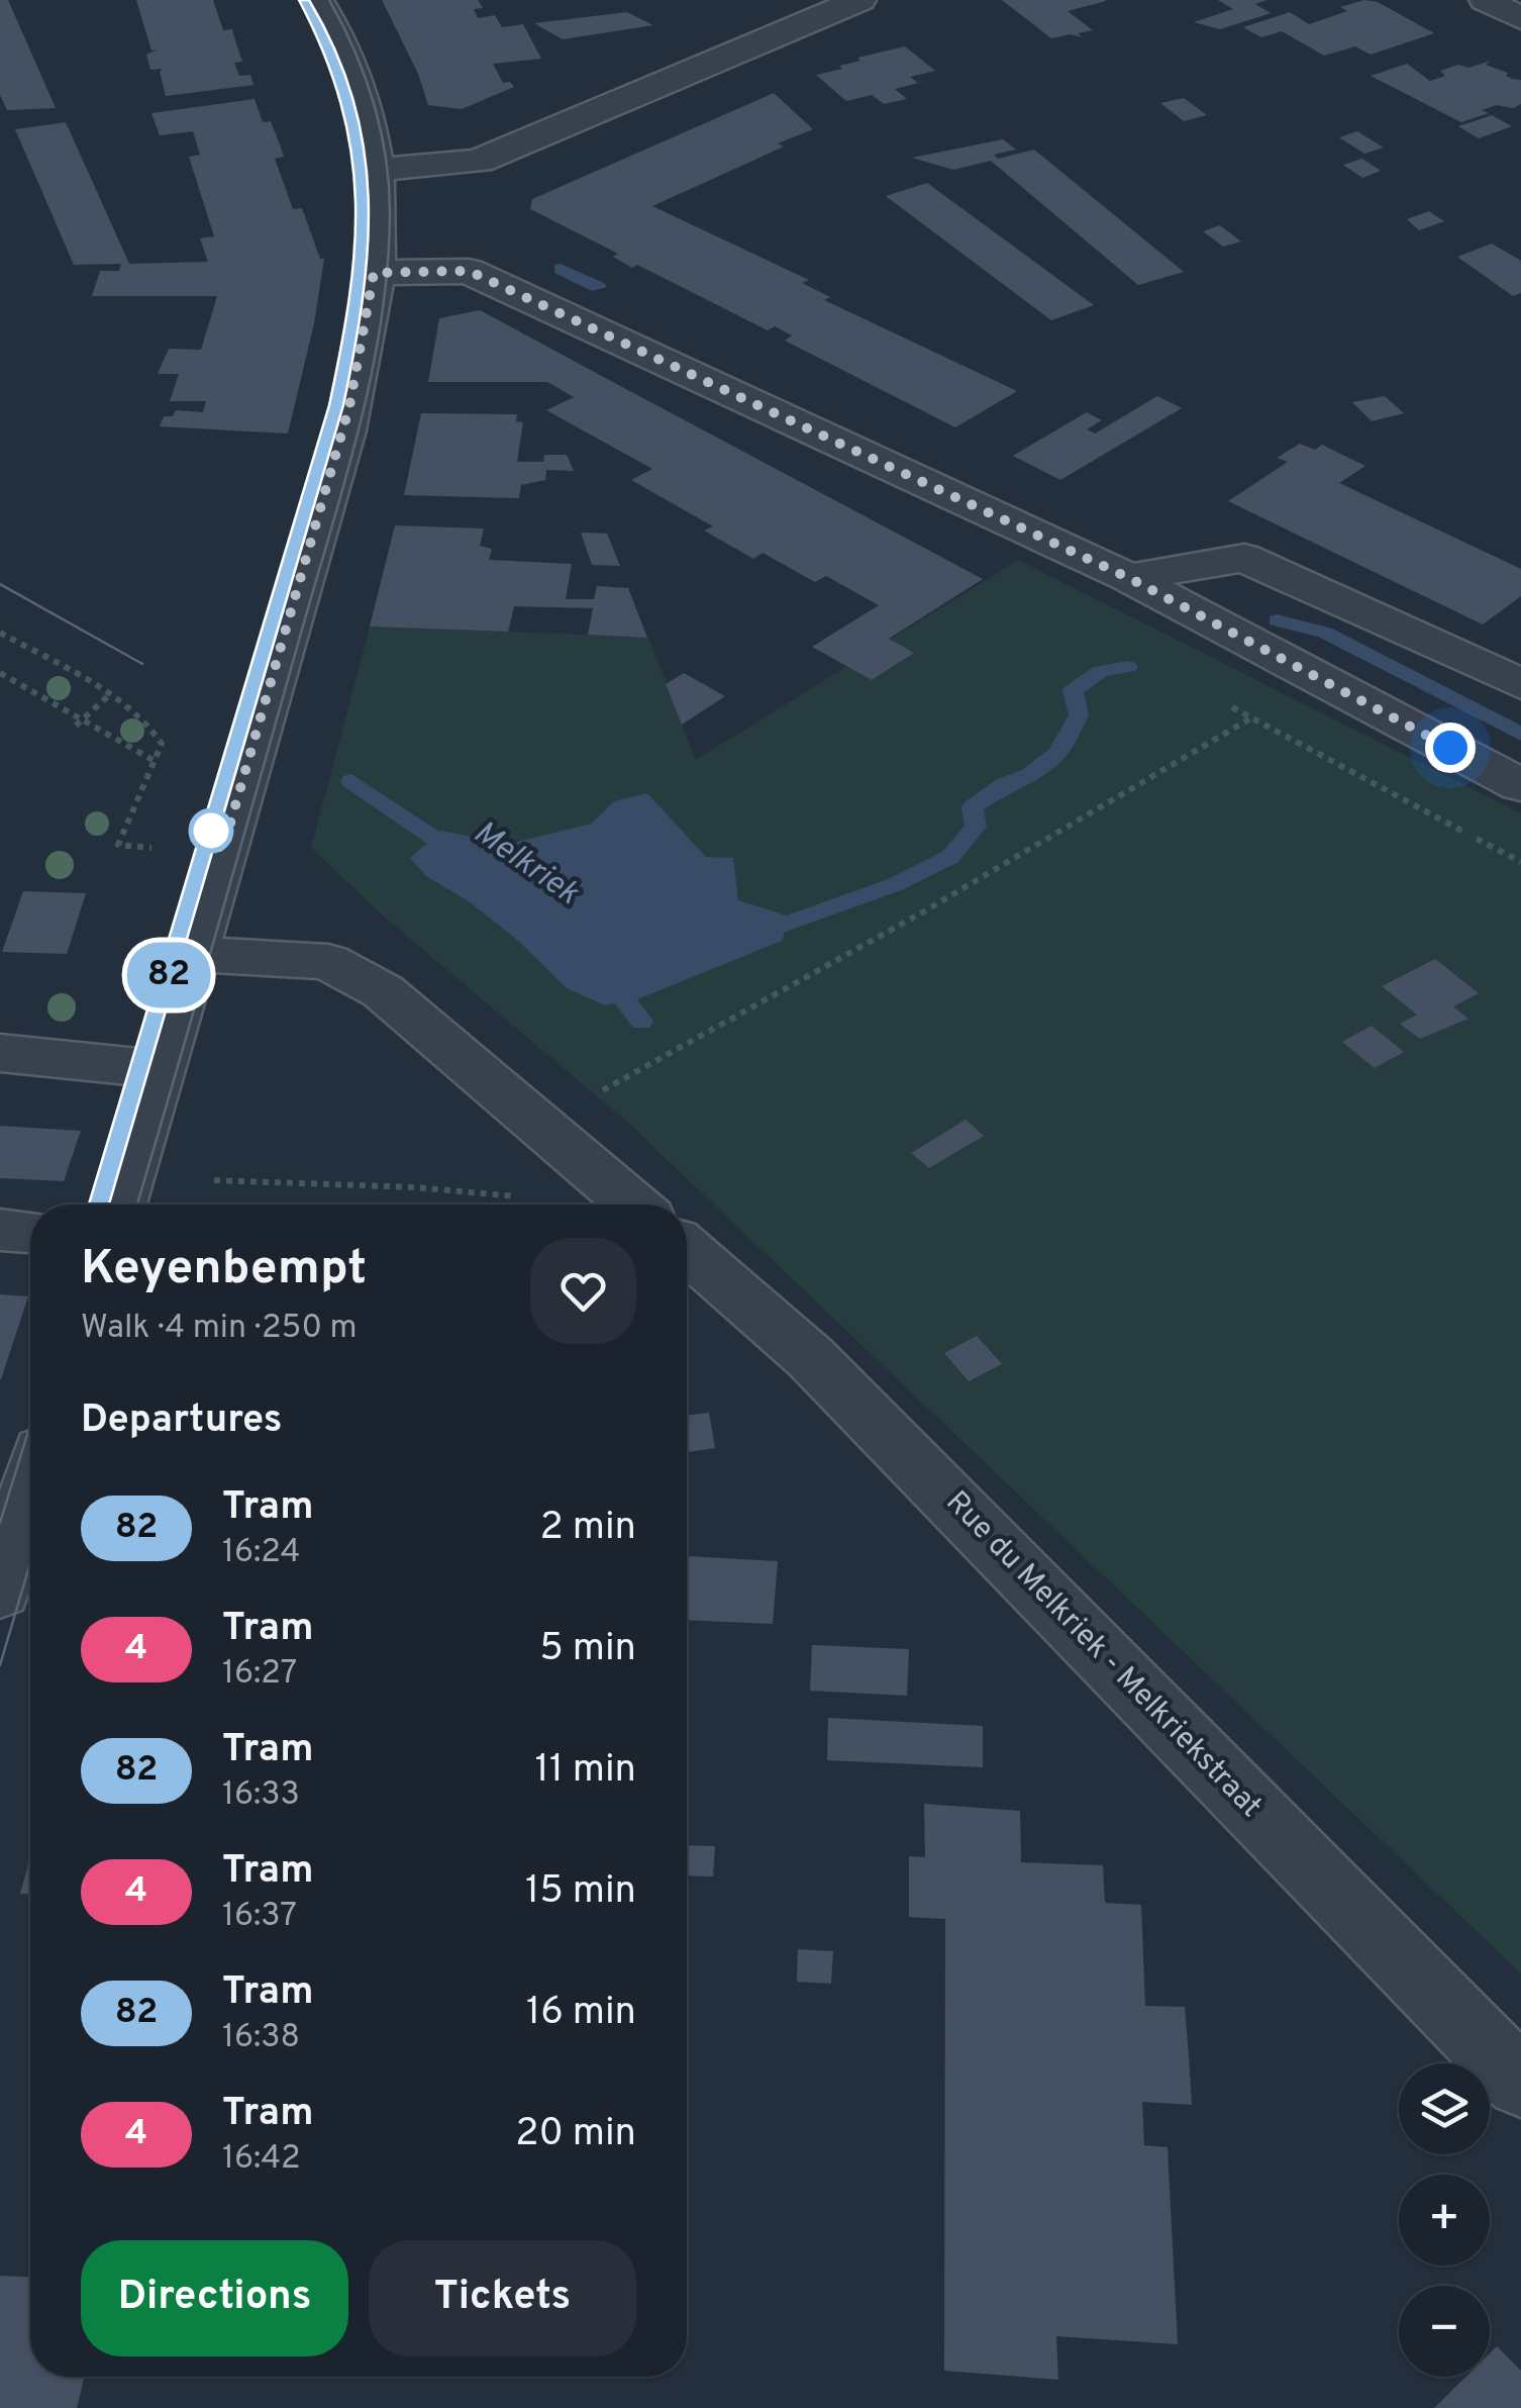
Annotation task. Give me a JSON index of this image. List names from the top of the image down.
{
  "streets": {
    "street": ["Rue du Melkriek - Melkriekstraat"]
  },
  "water": ["Melkriek"],
  "lines": ["tram line 82"],
  "page": {
    "on_map": "82",
    "heading": [
      ["Keyenbempt", "Walk · 4 min · 250 m"],
      "Departures"
    ],
    "list": [
      {
        "mark": "82",
        "name": "Tram",
        "note": "16:24",
        "value": "2 min"
      },
      {
        "mark": "4",
        "name": "Tram",
        "note": "16:27",
        "value": "5 min"
      },
      {
        "mark": "82",
        "name": "Tram",
        "note": "16:33",
        "value": "11 min"
      },
      {
        "mark": "4",
        "name": "Tram",
        "note": "16:37",
        "value": "15 min"
      },
      {
        "mark": "82",
        "name": "Tram",
        "note": "16:38",
        "value": "16 min"
      },
      {
        "mark": "4",
        "name": "Tram",
        "note": "16:42",
        "value": "20 min"
      }
    ],
    "map_buttons": ["+", "−"],
    "buttons": ["Directions", "Tickets"]
  }
}
